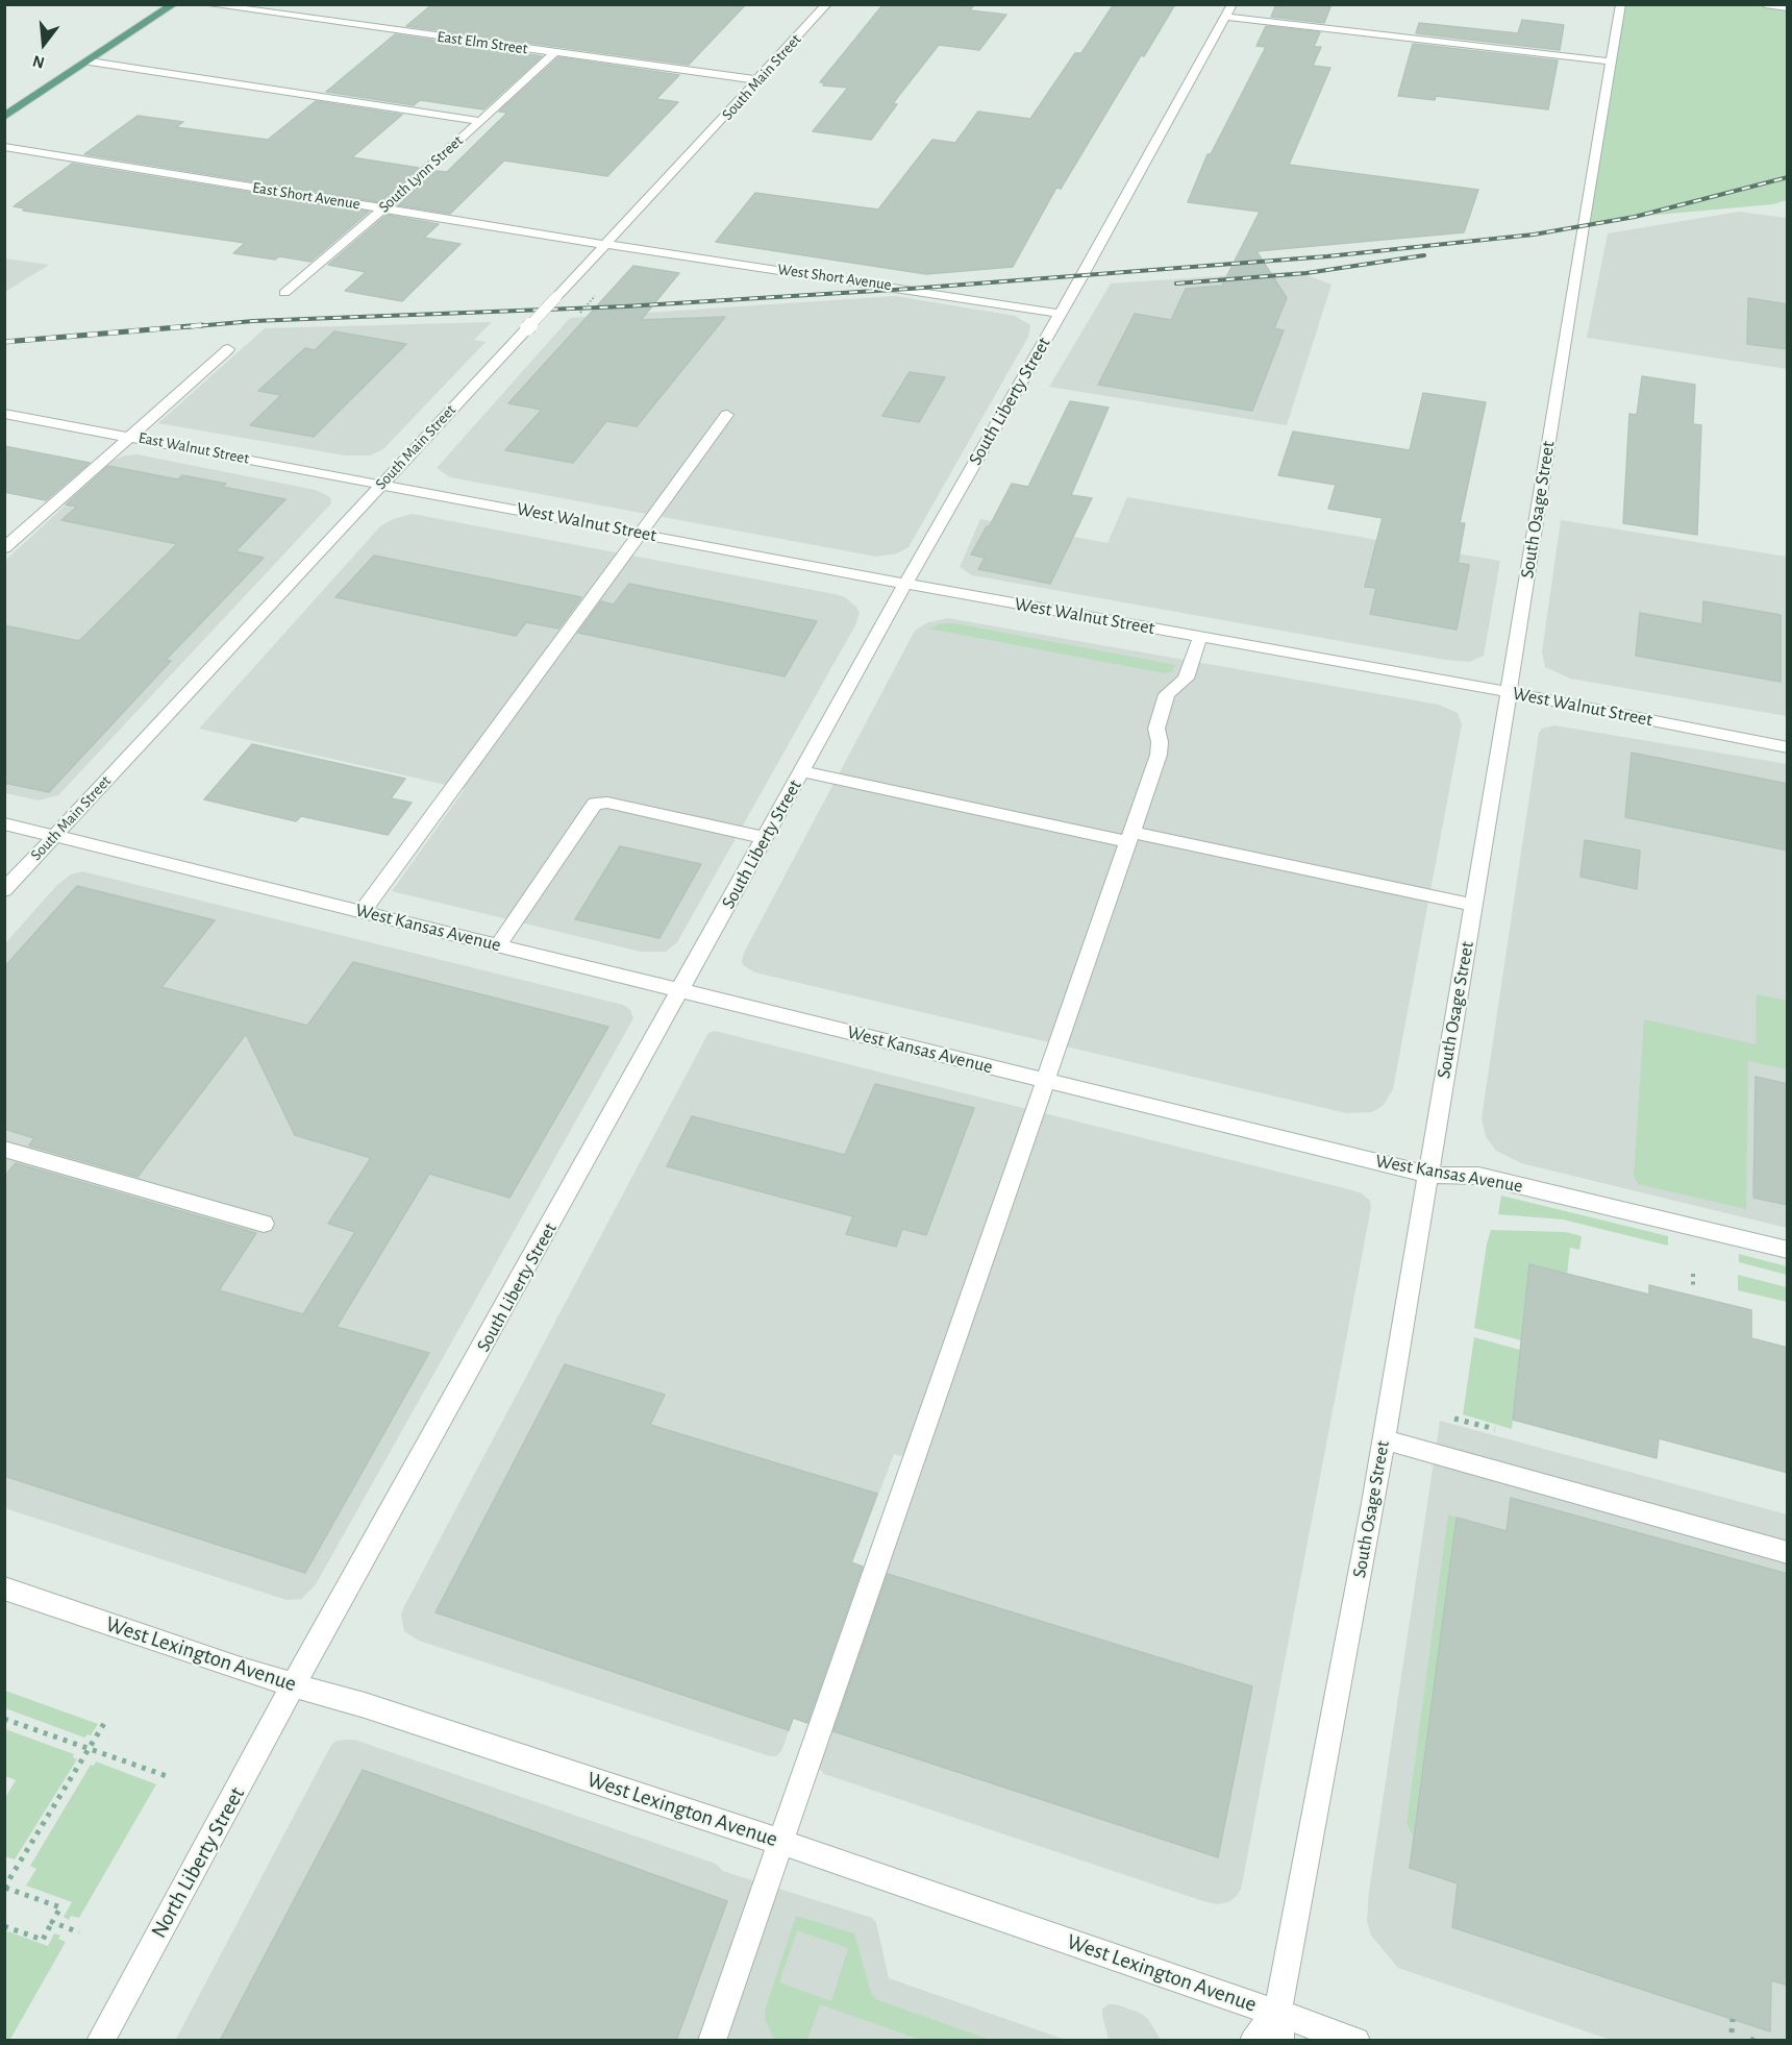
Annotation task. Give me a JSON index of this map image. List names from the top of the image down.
{
  "streets": {
    "street": [
      "East Elm Street",
      "South Main Street",
      "South Lynn Street",
      "East Short Avenue",
      "West Short Avenue",
      "South Liberty Street",
      "East Walnut Street",
      "South Osage Street",
      "West Walnut Street",
      "West Kansas Avenue",
      "West Lexington Avenue",
      "North Liberty Street"
    ]
  },
  "crossings": [
    ["East Elm Street", "South Main Street"],
    ["East Elm Street", "South Lynn Street"],
    ["South Main Street", "East Short Avenue"],
    ["South Main Street", "West Short Avenue"],
    ["South Main Street", "East Walnut Street"],
    ["South Main Street", "West Walnut Street"],
    ["South Main Street", "West Kansas Avenue"],
    ["South Lynn Street", "East Short Avenue"],
    ["East Short Avenue", "West Short Avenue"],
    ["West Short Avenue", "South Liberty Street"],
    ["South Liberty Street", "West Walnut Street"],
    ["South Liberty Street", "West Kansas Avenue"],
    ["South Liberty Street", "West Lexington Avenue"],
    ["South Liberty Street", "North Liberty Street"],
    ["East Walnut Street", "West Walnut Street"],
    ["South Osage Street", "West Walnut Street"],
    ["South Osage Street", "West Kansas Avenue"],
    ["South Osage Street", "West Lexington Avenue"],
    ["West Lexington Avenue", "North Liberty Street"]
  ],
  "north": "bottom"
}
